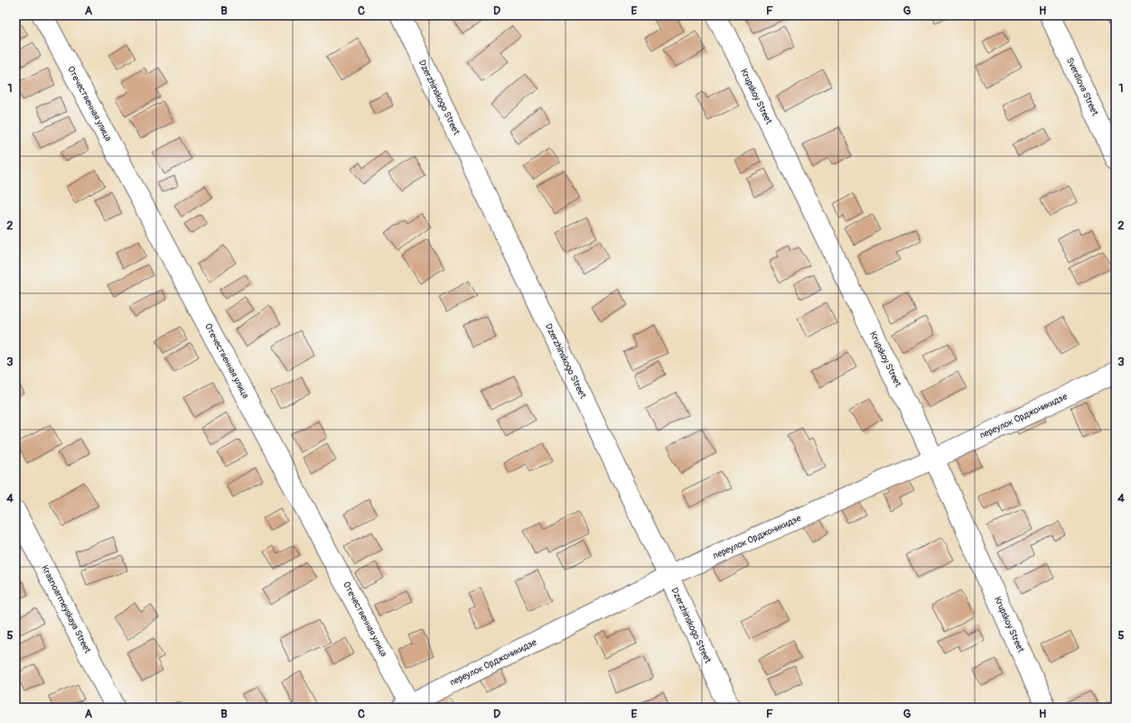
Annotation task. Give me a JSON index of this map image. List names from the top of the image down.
{
  "streets": {
    "street": [
      "Sverdlova Street",
      "Krupskoy Street",
      "Dzerzhinskogo Street",
      "Отечественная улица",
      "переулок Орджоникидзе",
      "Krasnoarmeyskaya Street"
    ]
  },
  "crossings": [
    ["Krupskoy Street", "переулок Орджоникидзе"],
    ["Dzerzhinskogo Street", "переулок Орджоникидзе"],
    ["Отечественная улица", "переулок Орджоникидзе"]
  ],
  "grid": {
    "columns": [
      "A",
      "B",
      "C",
      "D",
      "E",
      "F",
      "G",
      "H"
    ],
    "rows": [
      "1",
      "2",
      "3",
      "4",
      "5"
    ]
  }
}
